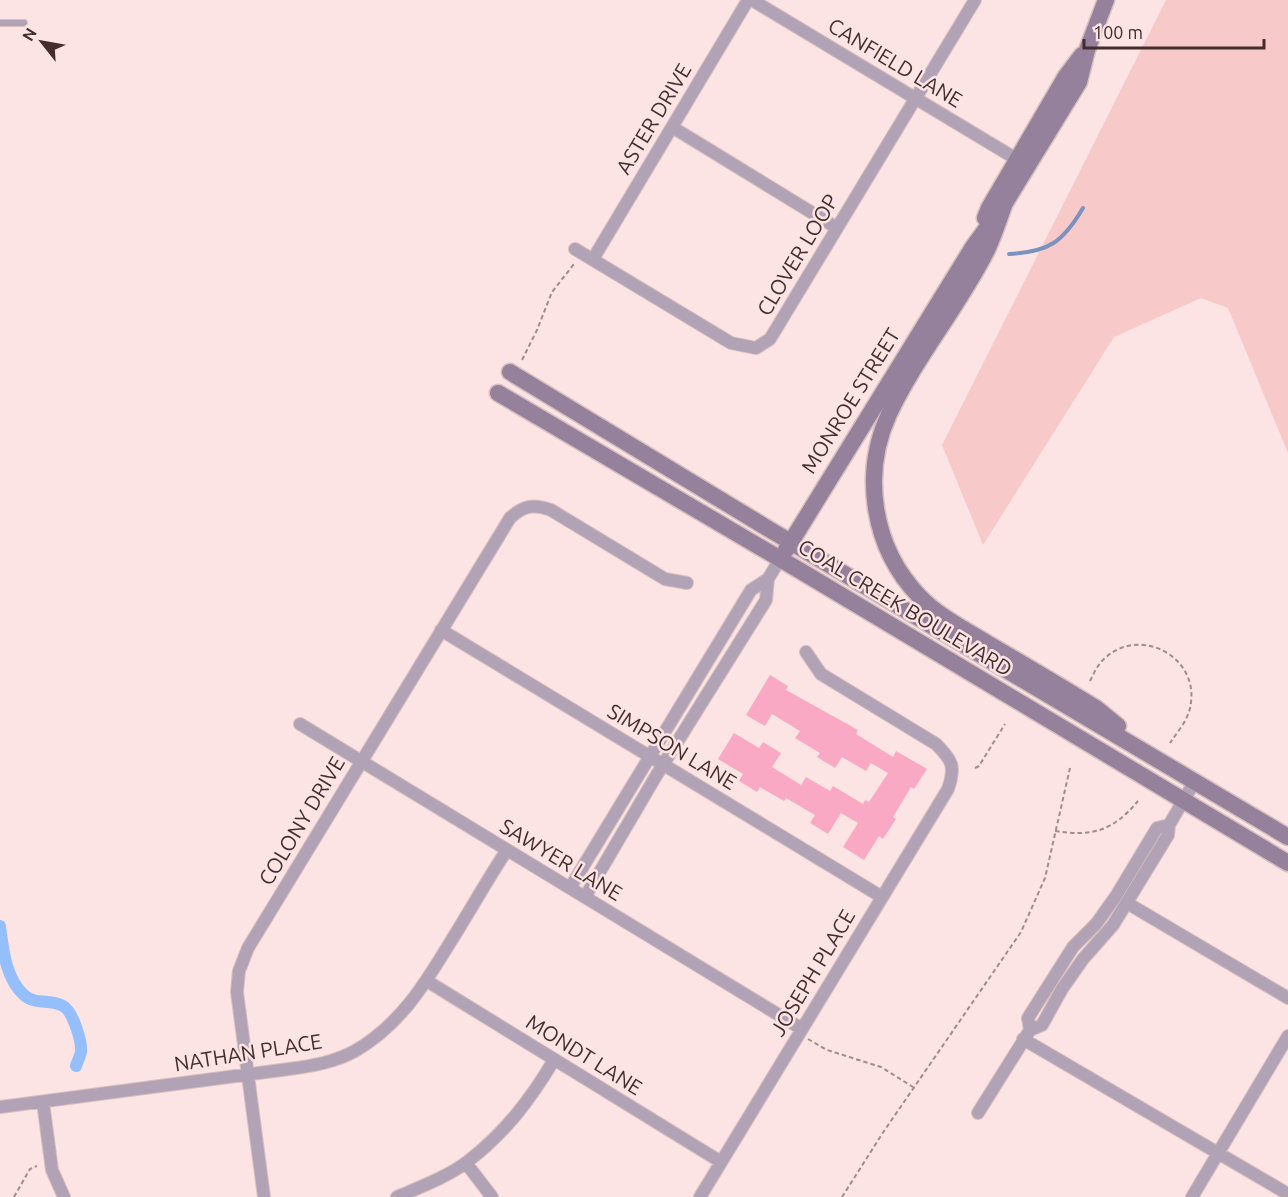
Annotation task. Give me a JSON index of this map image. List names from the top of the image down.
{
  "streets": {
    "main road": ["MONROE STREET", "COAL CREEK BOULEVARD"],
    "street": [
      "CANFIELD LANE",
      "ASTER DRIVE",
      "CLOVER LOOP",
      "SIMPSON LANE",
      "COLONY DRIVE",
      "SAWYER LANE",
      "JOSEPH PLACE",
      "NATHAN PLACE",
      "MONDT LANE"
    ]
  },
  "crossings": [
    ["CANFIELD LANE", "ASTER DRIVE"],
    ["CANFIELD LANE", "CLOVER LOOP"],
    ["CANFIELD LANE", "MONROE STREET"],
    ["ASTER DRIVE", "CLOVER LOOP"],
    ["MONROE STREET", "COAL CREEK BOULEVARD"],
    ["MONROE STREET", "SIMPSON LANE"],
    ["MONROE STREET", "SAWYER LANE"],
    ["SIMPSON LANE", "COLONY DRIVE"],
    ["SIMPSON LANE", "JOSEPH PLACE"],
    ["COLONY DRIVE", "SAWYER LANE"],
    ["COLONY DRIVE", "NATHAN PLACE"],
    ["SAWYER LANE", "JOSEPH PLACE"],
    ["SAWYER LANE", "NATHAN PLACE"],
    ["JOSEPH PLACE", "MONDT LANE"],
    ["NATHAN PLACE", "MONDT LANE"]
  ],
  "scale_bar": "100 m",
  "north": "top left"
}
